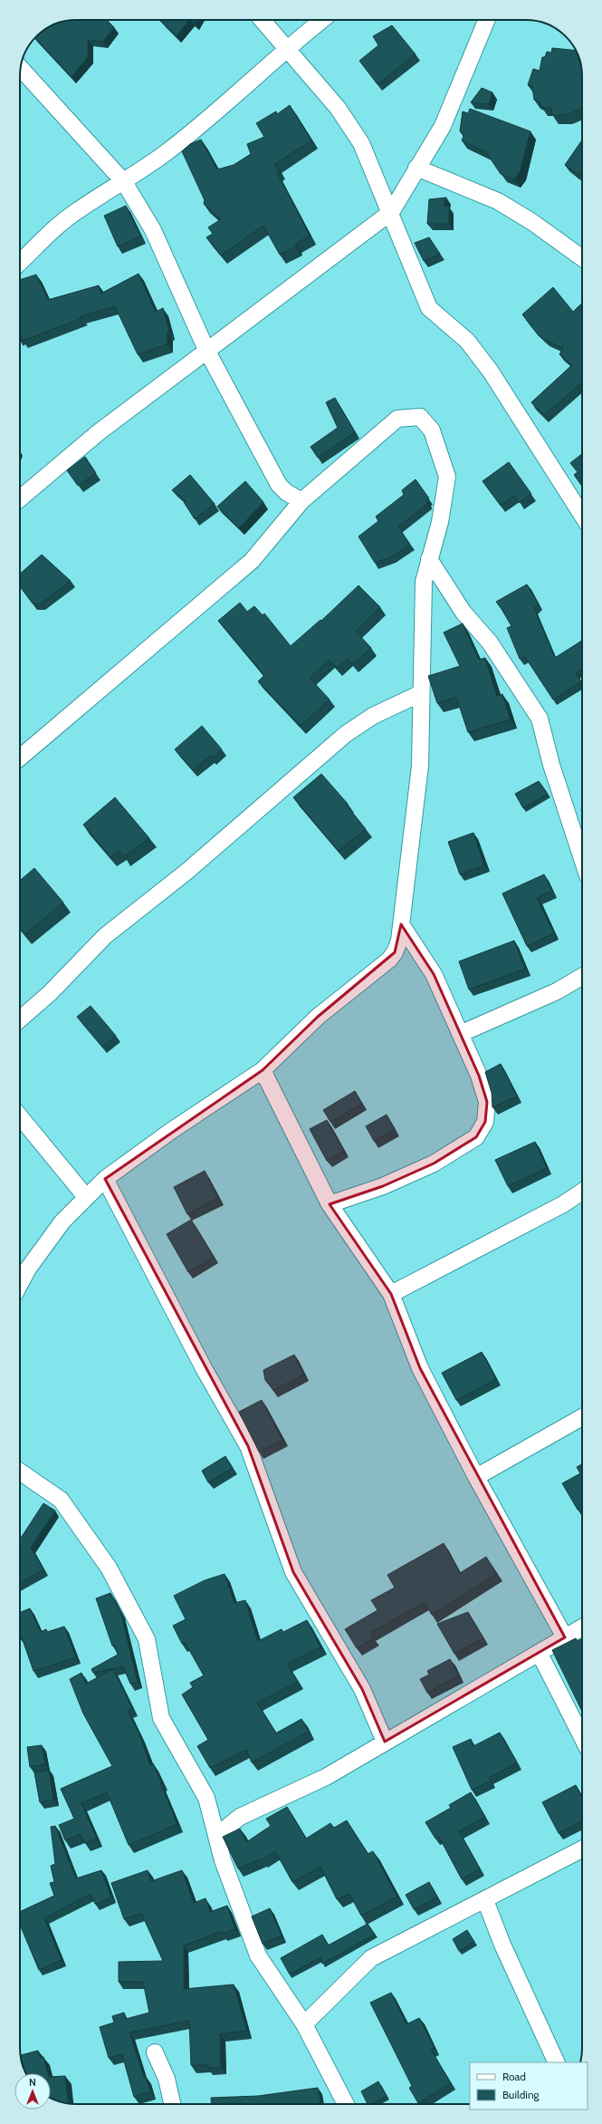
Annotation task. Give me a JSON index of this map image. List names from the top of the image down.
{
  "legend": ["Road", "Building"],
  "north": "top"
}
